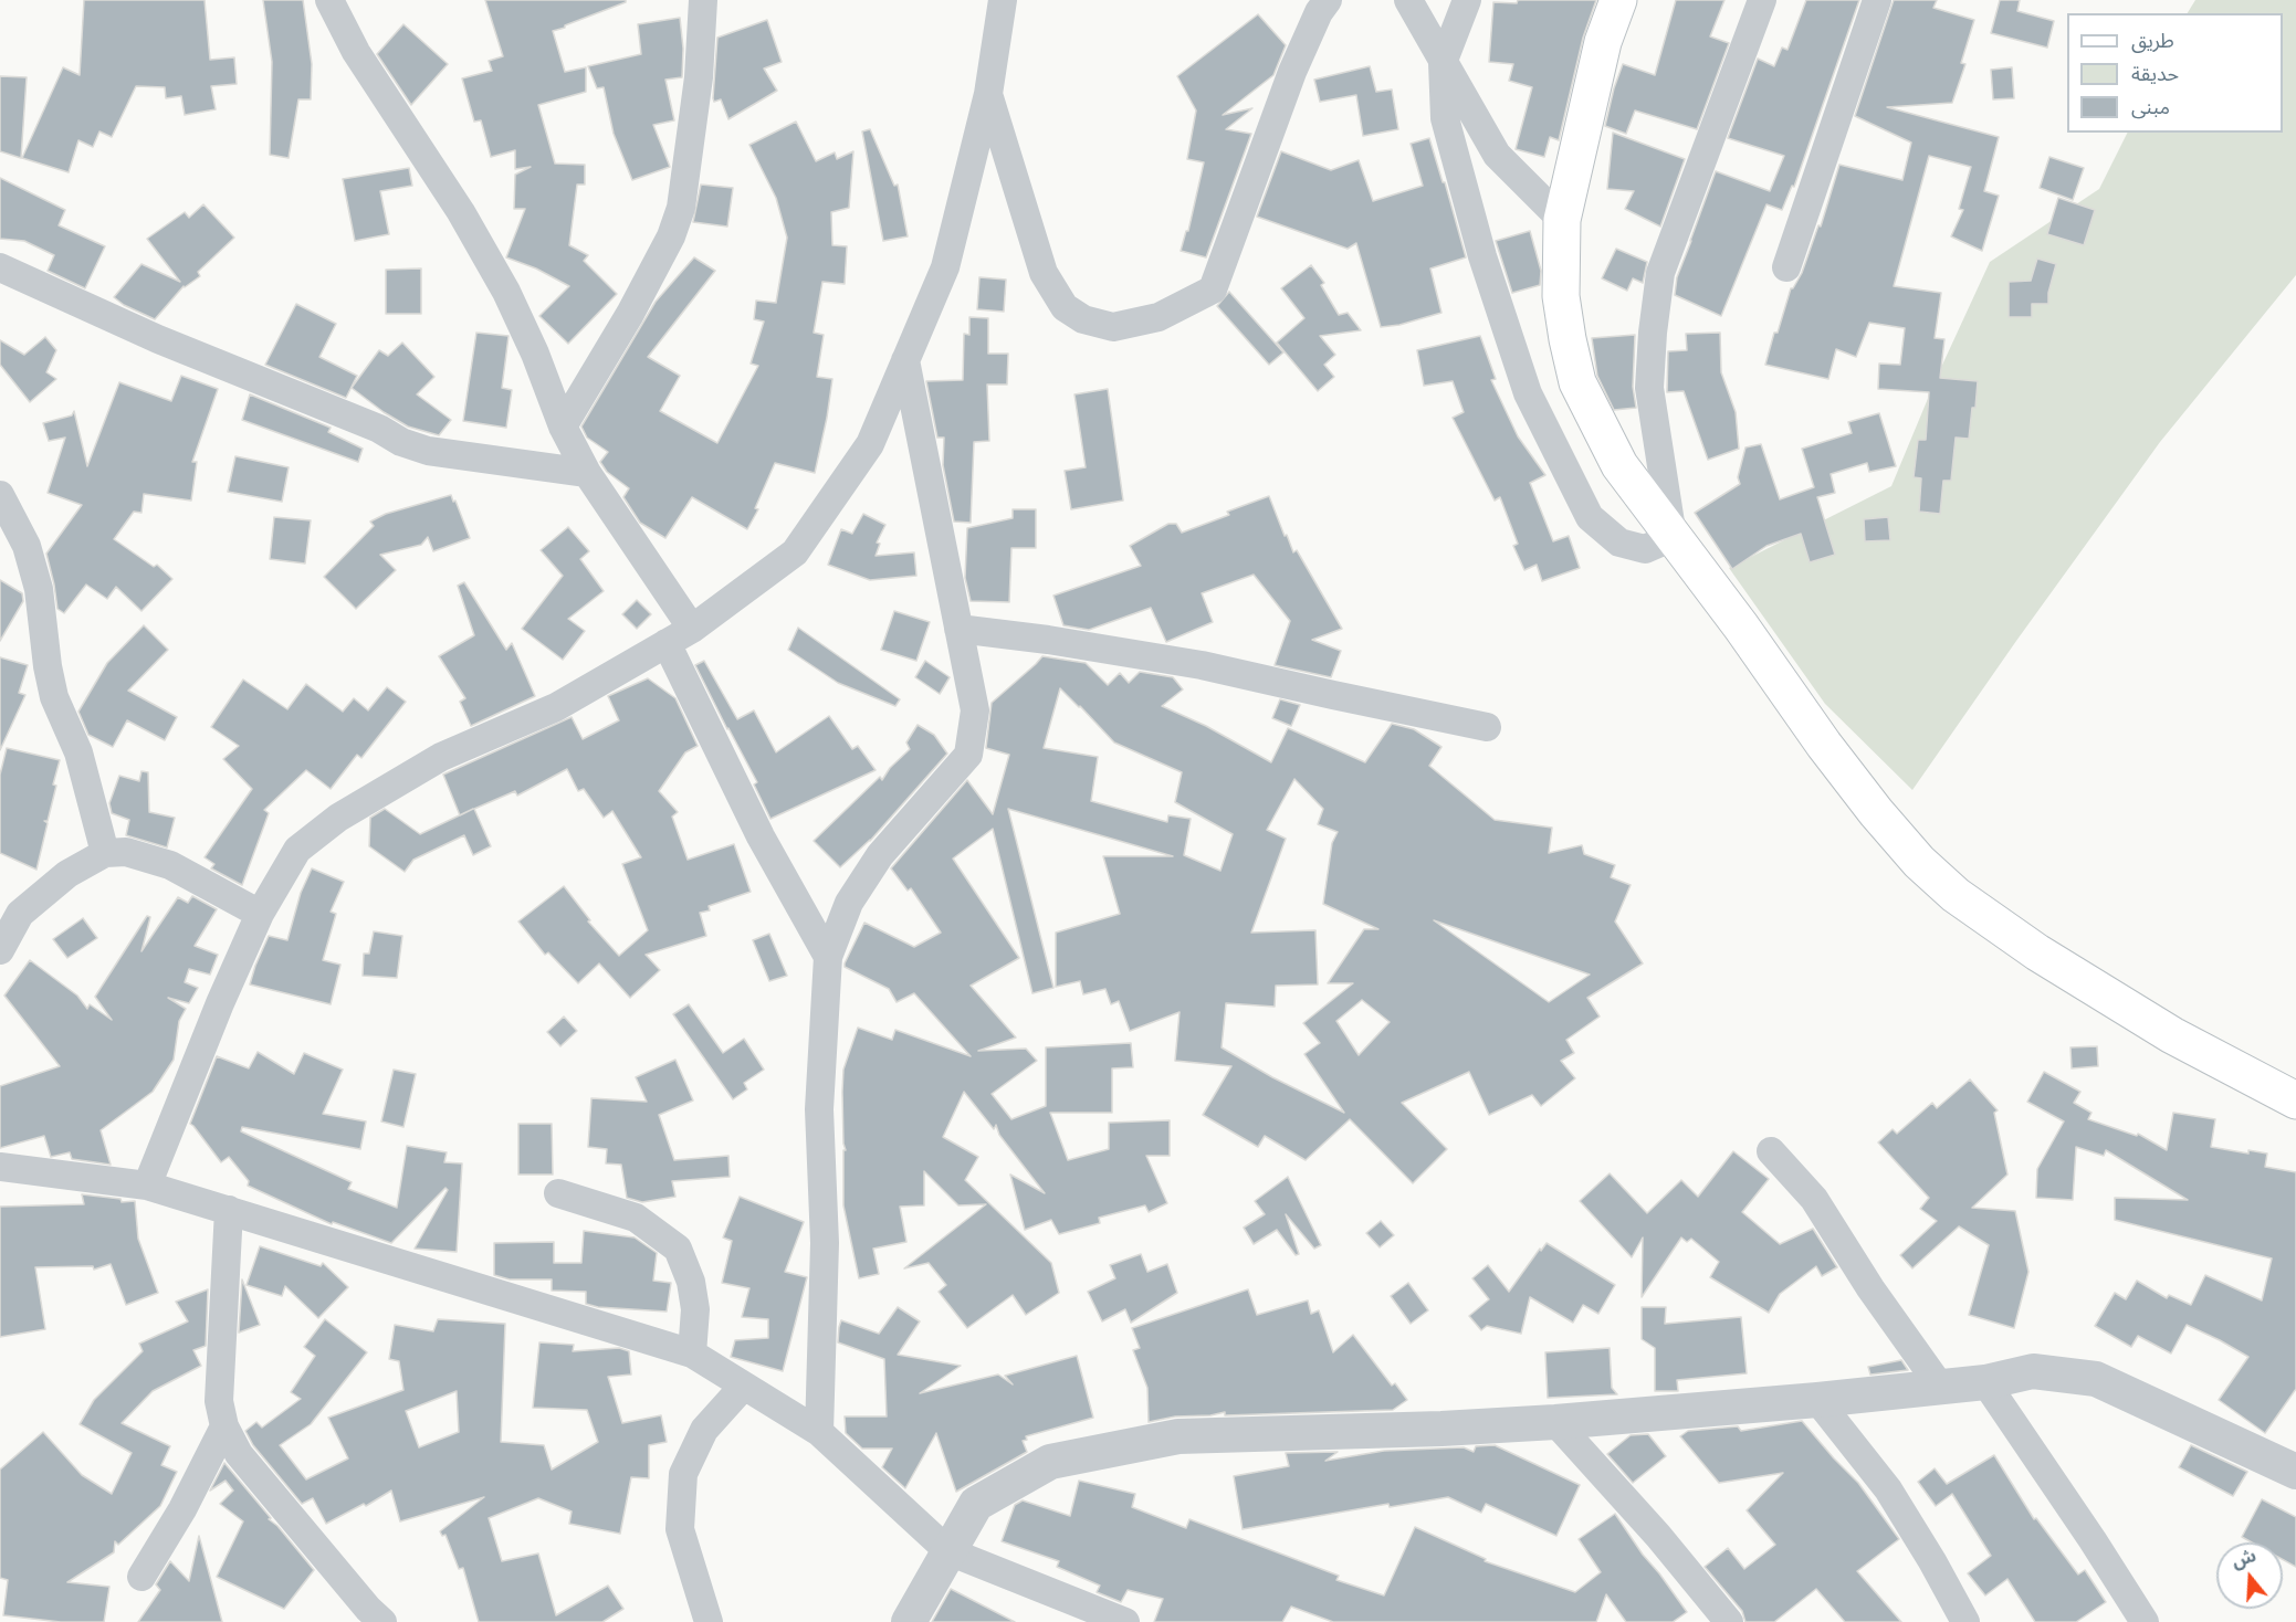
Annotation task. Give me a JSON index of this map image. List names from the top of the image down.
{
  "legend": ["طريق", "حديقة", "مبنى"],
  "north": "top"
}
